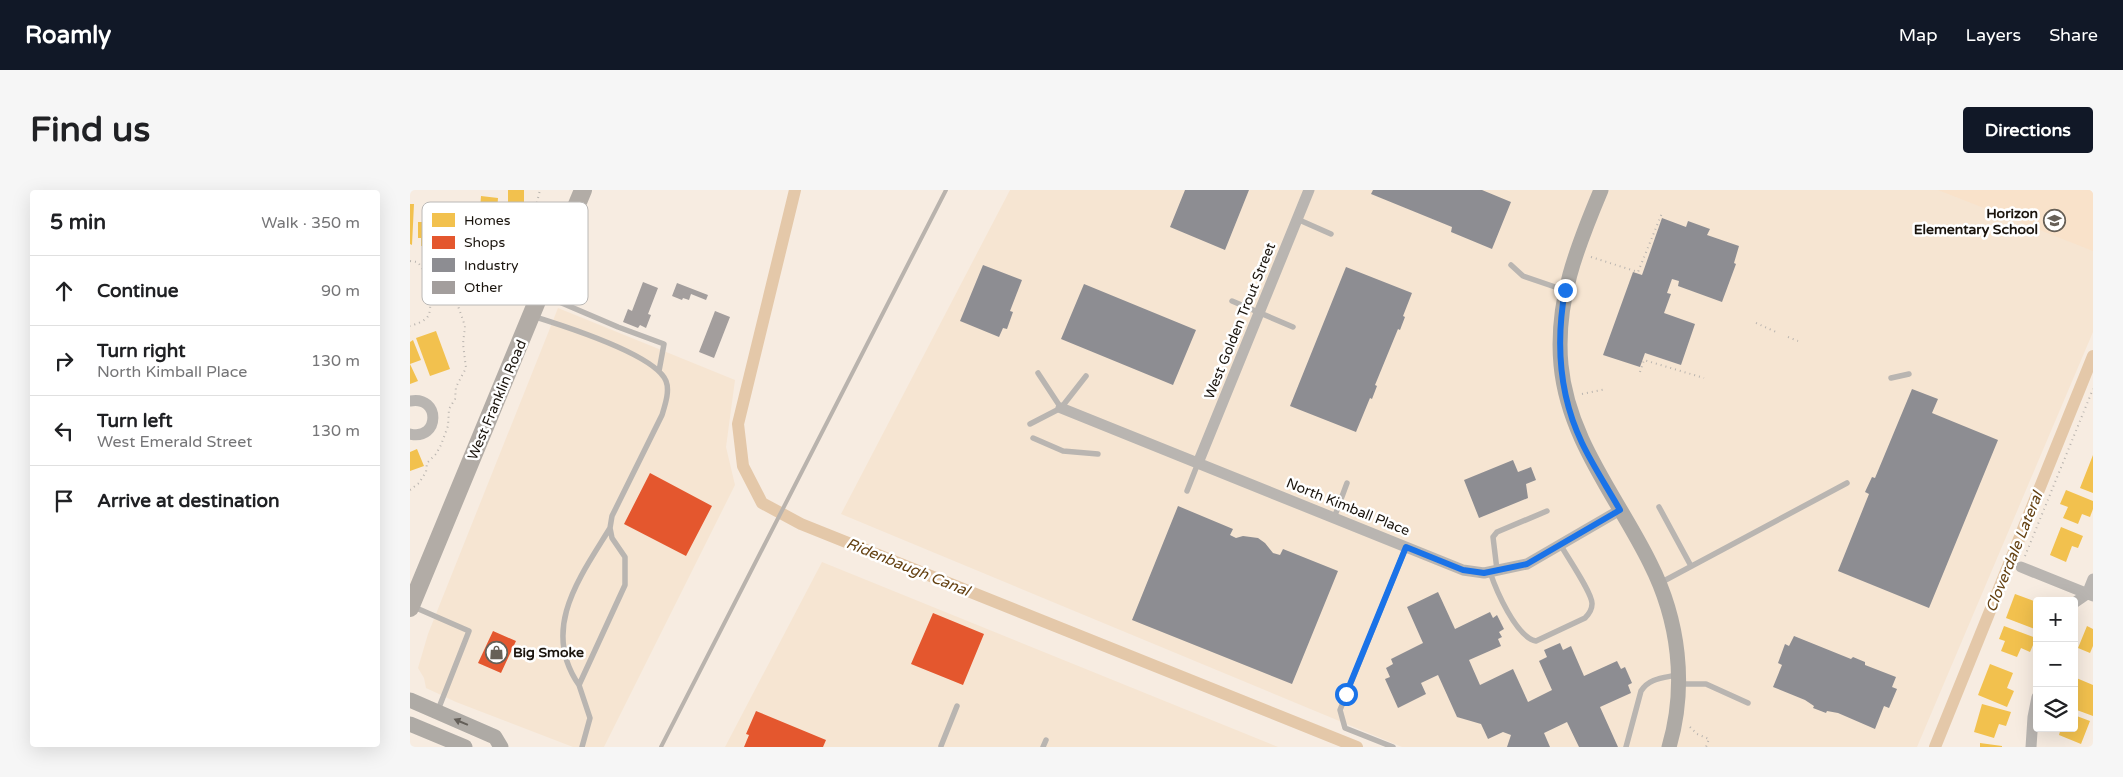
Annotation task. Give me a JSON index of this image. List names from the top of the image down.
{
  "streets": {
    "main road": ["West Franklin Road"],
    "street": ["West Golden Trout Street", "North Kimball Place"]
  },
  "crossings": [
    ["West Golden Trout Street", "North Kimball Place"]
  ],
  "water": ["Cloverdale Lateral", "Ridenbaugh Canal"],
  "places": {
    "school or university": ["Horizon Elementary School"],
    "shop": ["Big Smoke"]
  },
  "legend": [
    "Homes",
    "Shops",
    "Industry",
    "Other"
  ],
  "page": {
    "header": "Roamly",
    "nav": ["Map", "Layers", "Share"],
    "buttons": "Directions",
    "title": "Find us",
    "heading": ["5 min", "Walk · 350 m"],
    "list": [
      ["Continue", "90 m"],
      ["Turn right", "North Kimball Place", "130 m"],
      ["Turn left", "West Emerald Street", "130 m"],
      "Arrive at destination"
    ],
    "map_buttons": ["+", "−"]
  }
}
